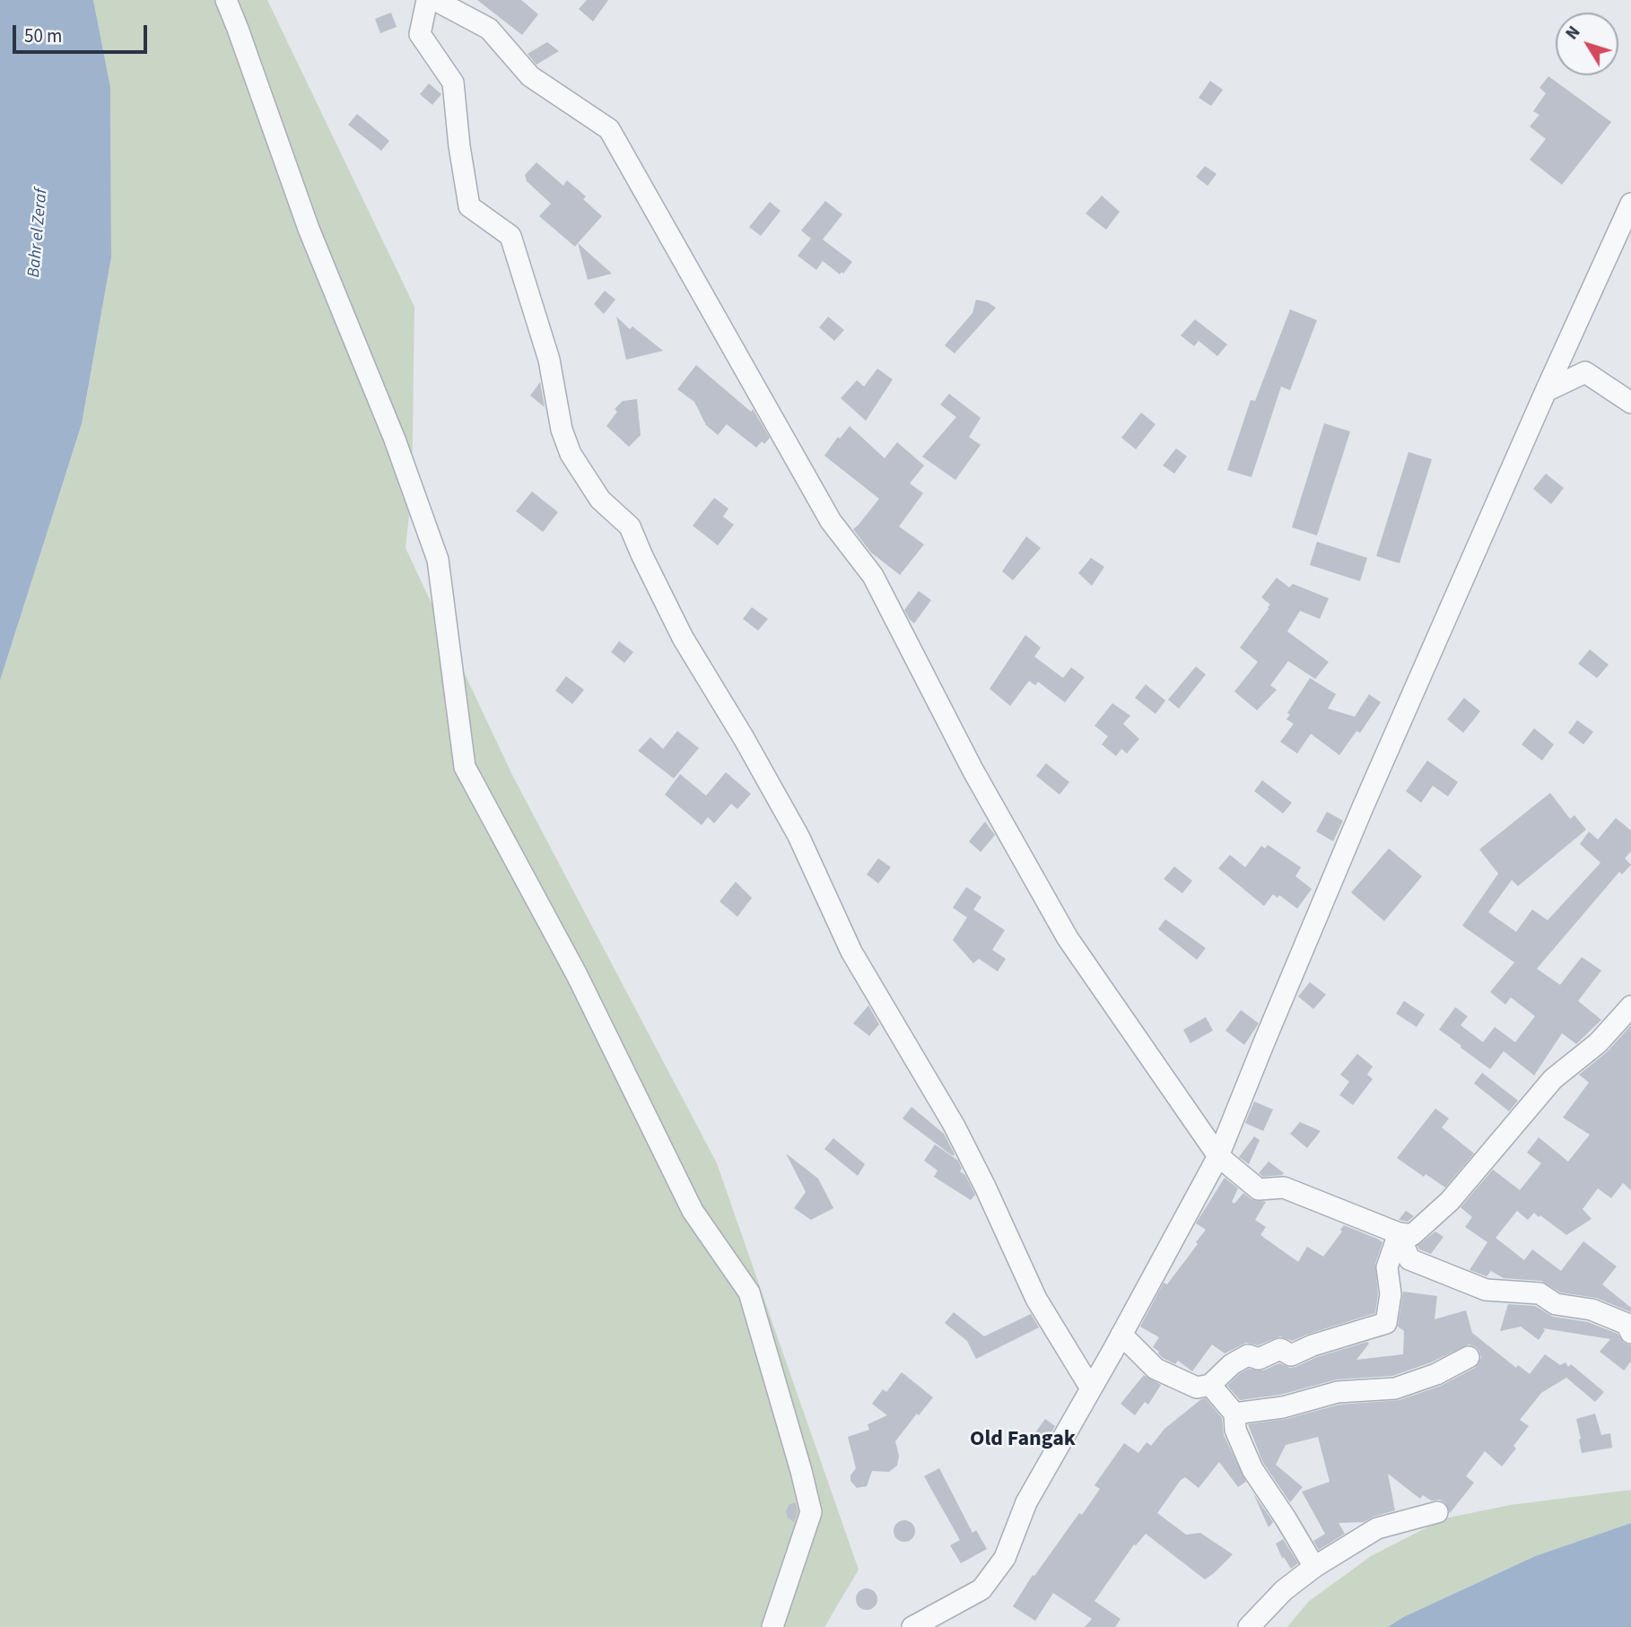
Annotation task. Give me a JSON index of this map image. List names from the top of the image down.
{
  "districts": ["Old Fangak"],
  "water": ["Bahr el Zeraf"],
  "scale_bar": "50 m",
  "north": "top left"
}
